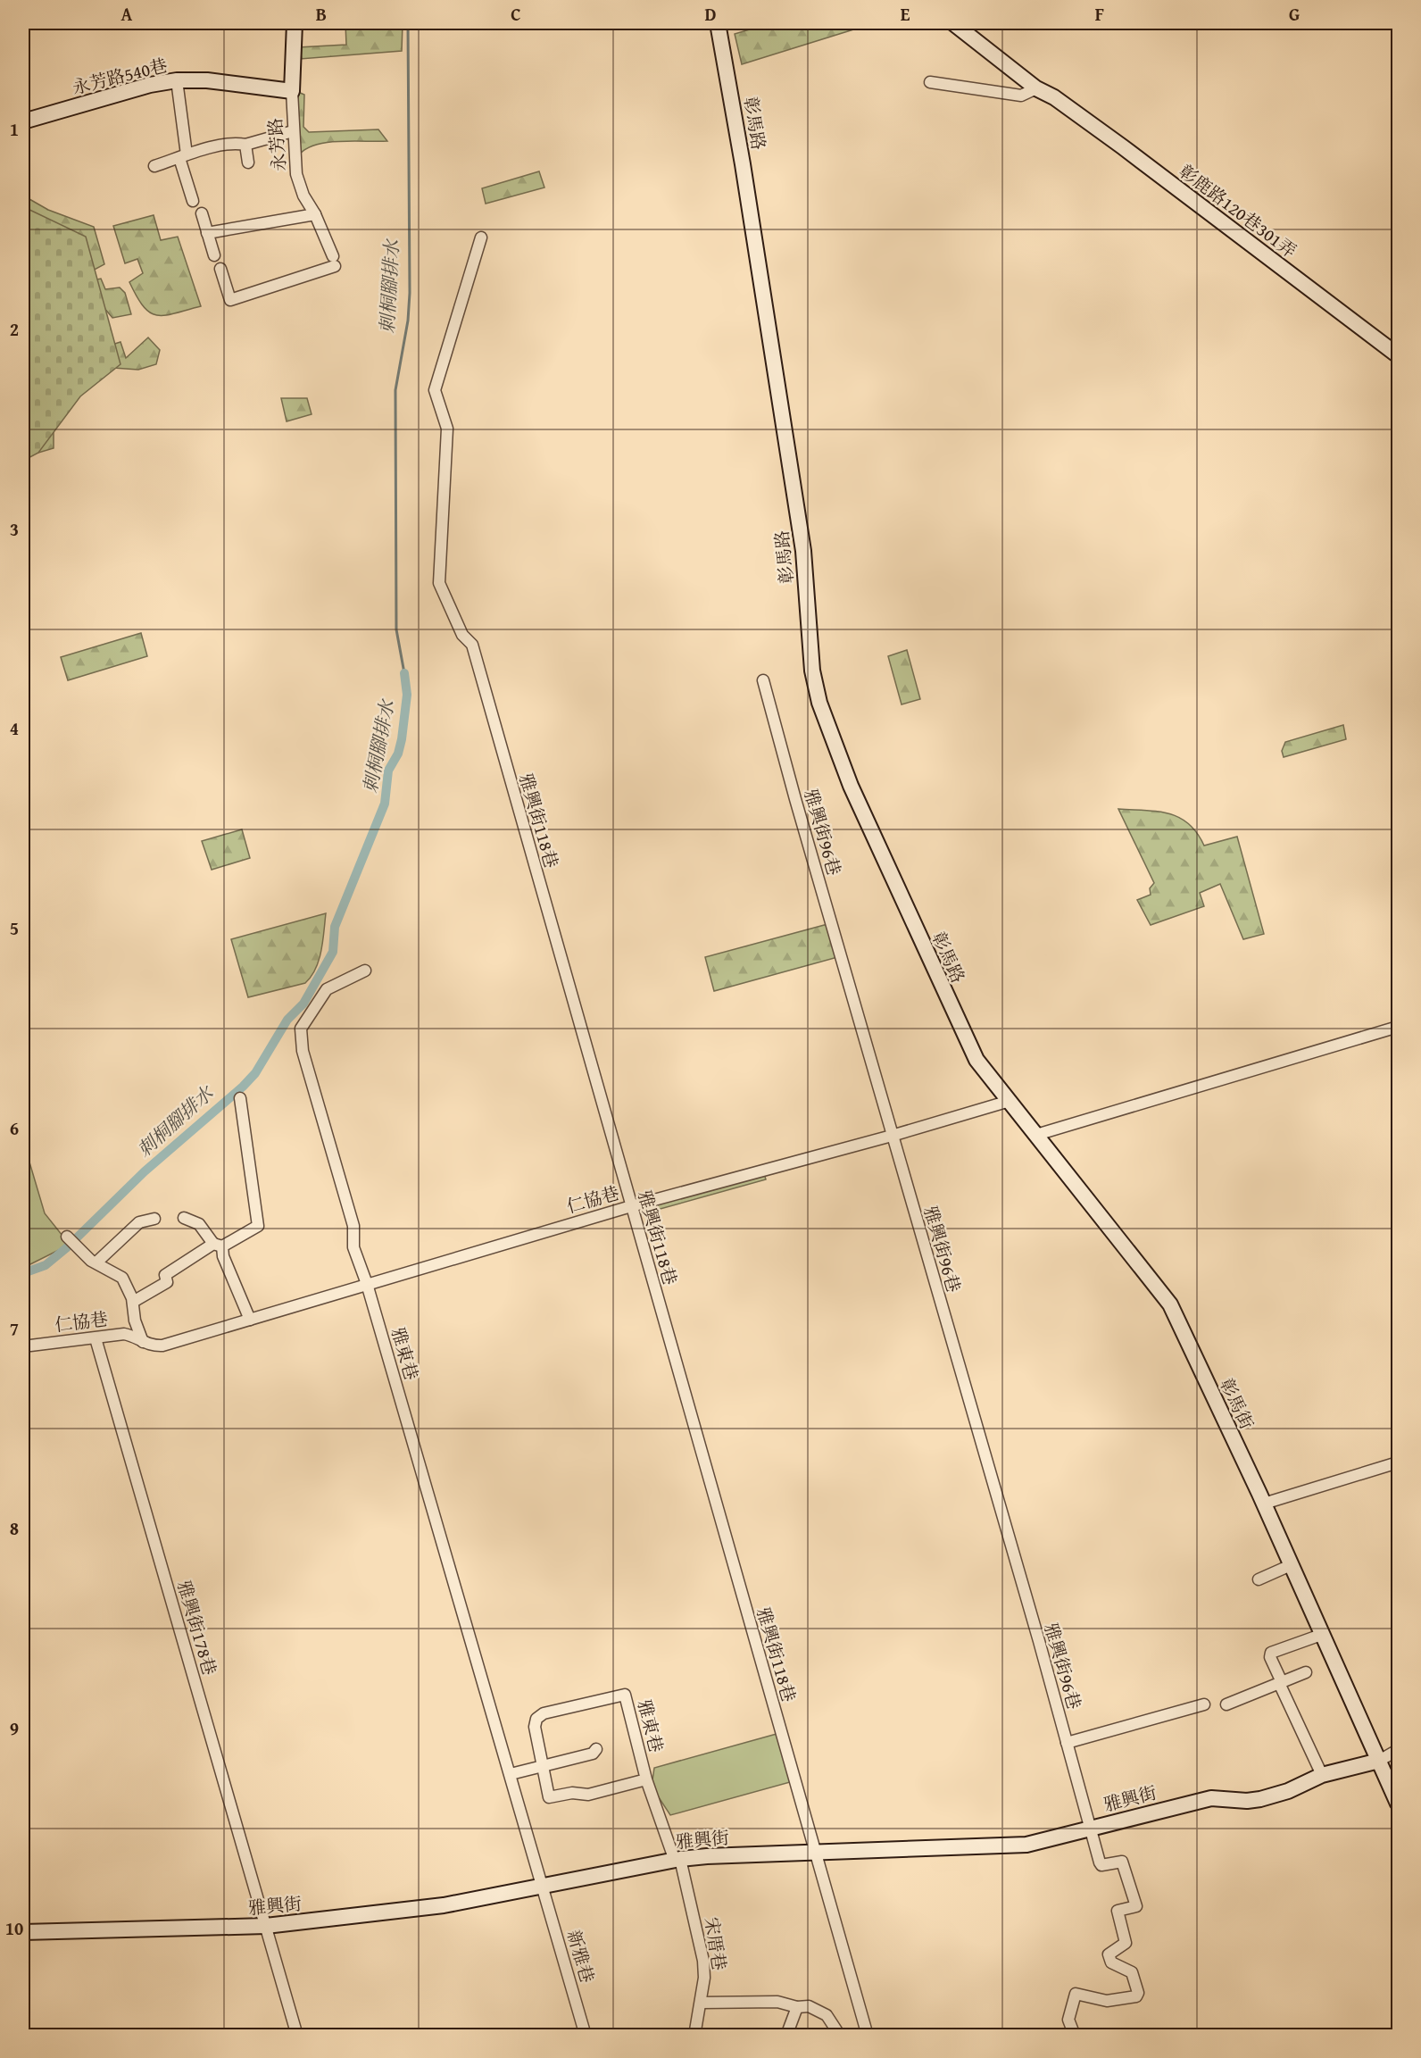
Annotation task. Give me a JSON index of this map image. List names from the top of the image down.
{
  "streets": {
    "street": [
      "永芳路540巷",
      "彰馬路",
      "永芳路",
      "彰鹿路120巷301弄",
      "雅興街118巷",
      "雅興街96巷",
      "仁協巷",
      "雅東巷",
      "彰馬街",
      "雅興街178巷",
      "雅興街",
      "宋厝巷",
      "新雅巷"
    ]
  },
  "crossings": [
    ["永芳路540巷", "永芳路"],
    ["彰馬路", "彰馬街"],
    ["雅興街118巷", "仁協巷"],
    ["雅興街118巷", "雅興街"],
    ["雅興街96巷", "仁協巷"],
    ["雅興街96巷", "雅興街"],
    ["仁協巷", "雅東巷"],
    ["仁協巷", "彰馬街"],
    ["仁協巷", "雅興街178巷"],
    ["雅東巷", "雅興街"],
    ["雅東巷", "宋厝巷"],
    ["雅東巷", "新雅巷"],
    ["彰馬街", "雅興街"],
    ["雅興街178巷", "雅興街"],
    ["雅興街", "宋厝巷"],
    ["雅興街", "新雅巷"]
  ],
  "water": ["刺桐腳排水"],
  "grid": {
    "columns": [
      "A",
      "B",
      "C",
      "D",
      "E",
      "F",
      "G"
    ],
    "rows": [
      "1",
      "2",
      "3",
      "4",
      "5",
      "6",
      "7",
      "8",
      "9",
      "10"
    ]
  }
}
